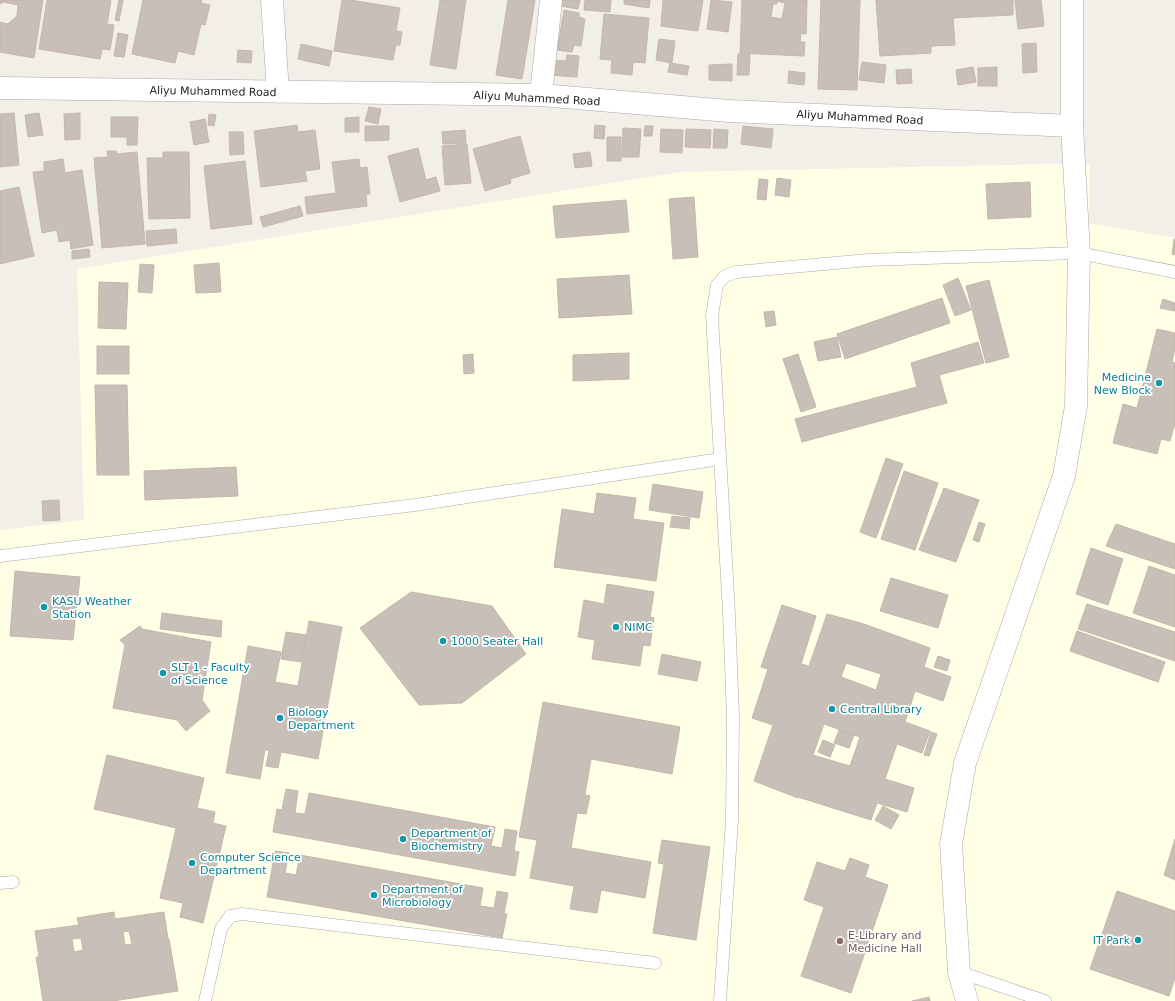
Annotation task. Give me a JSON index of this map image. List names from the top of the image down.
{
  "streets": {
    "street": ["Aliyu Muhammed Road"]
  },
  "places": [
    "Medicine New Block",
    "KASU Weather Station",
    "NIMC",
    "1000 Seater Hall",
    "SLT 1 - Faculty of Science",
    "Central Library",
    "Biology Department",
    "Department of Biochemistry",
    "Computer Science Department",
    "Department of Microbiology",
    "IT Park",
    "E-Library and Medicine Hall"
  ]
}
